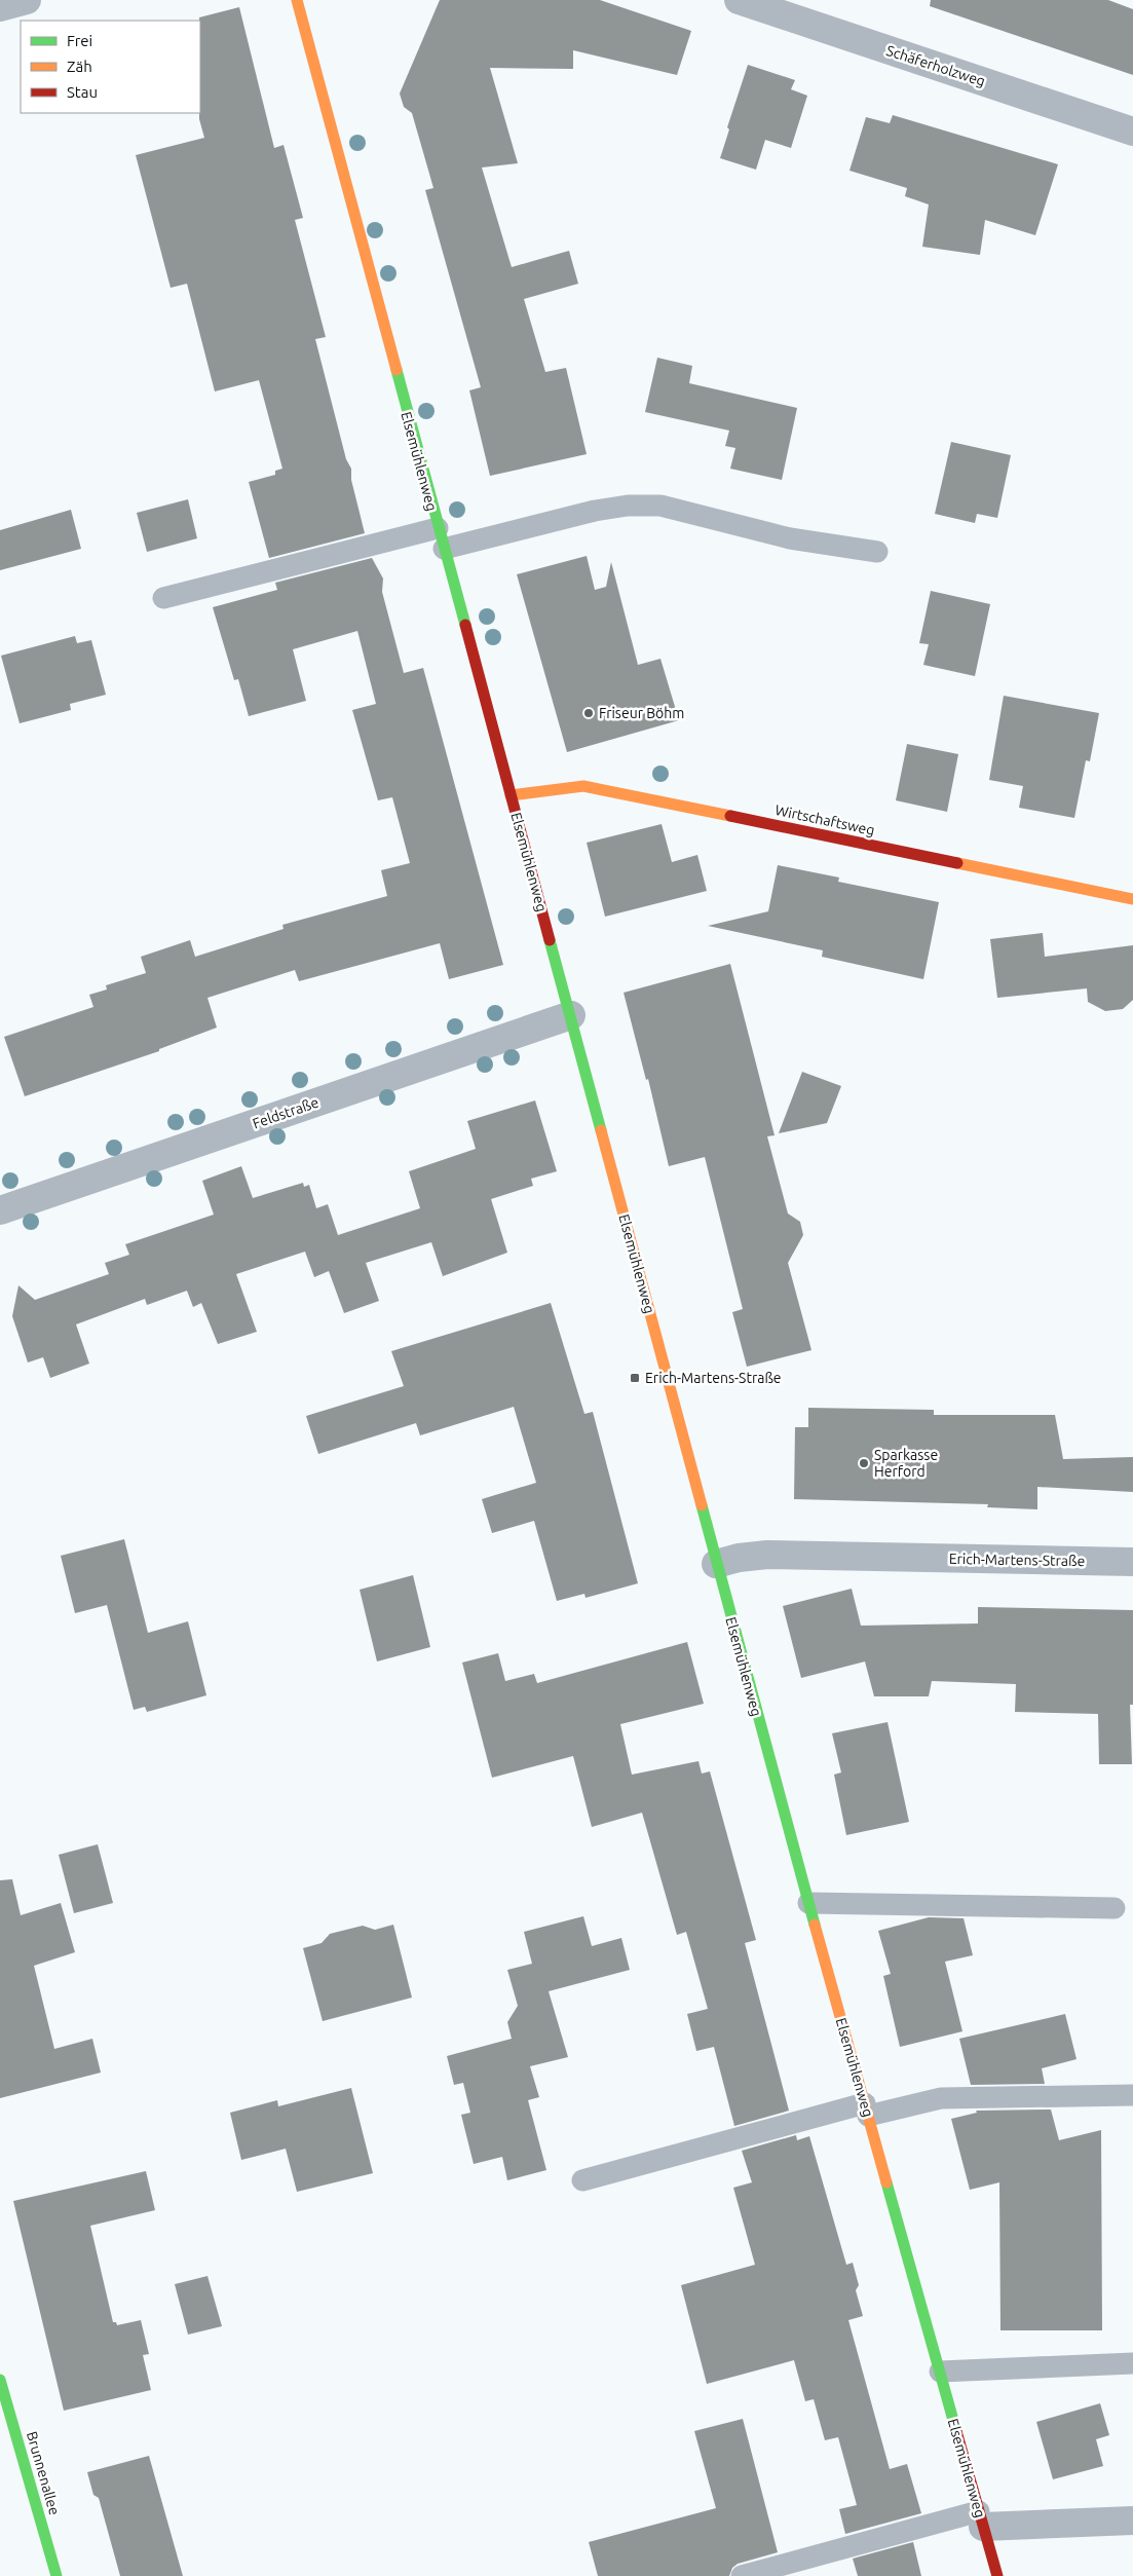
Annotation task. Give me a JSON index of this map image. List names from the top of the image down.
{
  "streets": {
    "street": [
      "Schäferholzweg",
      "Elsemühlenweg",
      "Wirtschaftsweg",
      "Feldstraße",
      "Erich-Martens-Straße",
      "Brunnenallee"
    ]
  },
  "crossings": [
    ["Elsemühlenweg", "Wirtschaftsweg"],
    ["Elsemühlenweg", "Feldstraße"],
    ["Elsemühlenweg", "Erich-Martens-Straße"]
  ],
  "places": {
    "other": ["Friseur Böhm", "Sparkasse Herford"],
    "transit": ["Erich-Martens-Straße"]
  },
  "legend": ["Frei", "Zäh", "Stau"]
}
